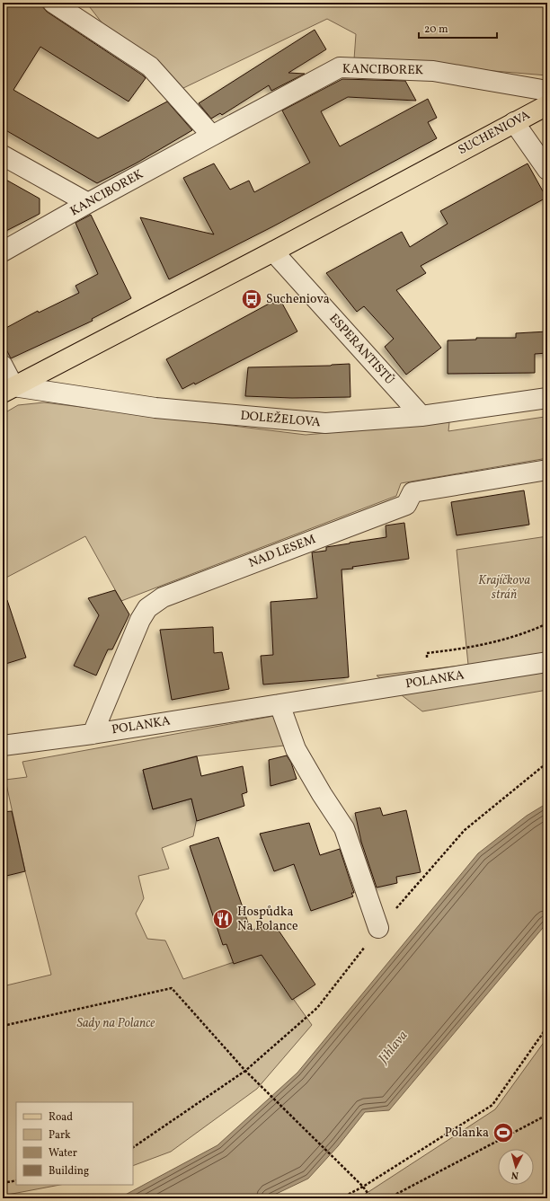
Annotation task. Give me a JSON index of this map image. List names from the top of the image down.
{
  "streets": {
    "main road": ["SUCHENIOVA"],
    "street": [
      "KANCIBOREK",
      "ESPERANTISTŮ",
      "DOLEŽELOVA",
      "NAD LESEM",
      "POLANKA"
    ]
  },
  "crossings": [
    ["SUCHENIOVA", "ESPERANTISTŮ"],
    ["SUCHENIOVA", "DOLEŽELOVA"],
    ["ESPERANTISTŮ", "DOLEŽELOVA"],
    ["NAD LESEM", "POLANKA"]
  ],
  "water": ["Jihlava"],
  "parks": ["Krajíčkova stráň", "Sady na Polance"],
  "places": {
    "bus stop": ["Sucheniova"],
    "restaurant": ["Hospůdka Na Polance"],
    "sports": ["Polanka"]
  },
  "legend": [
    "Road",
    "Park",
    "Water",
    "Building"
  ],
  "scale_bar": "20 m",
  "north": "bottom"
}
